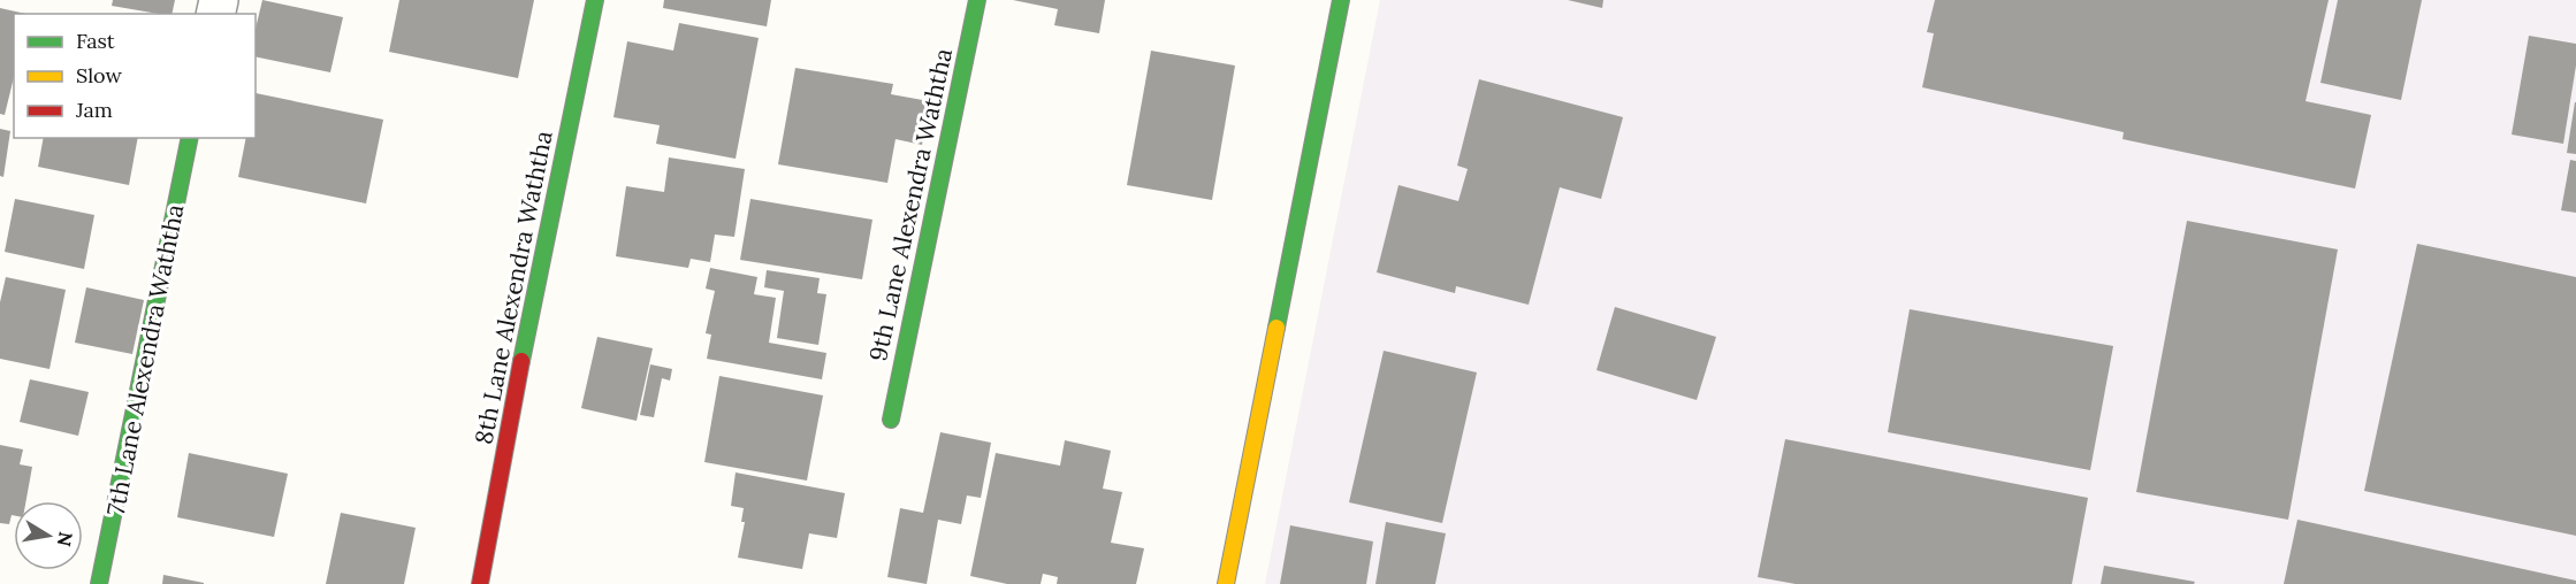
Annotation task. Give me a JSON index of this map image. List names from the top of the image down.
{
  "streets": {
    "street": ["9th Lane Alexendra Waththa", "8th Lane Alexendra Waththa", "7th Lane Alexendra Waththa"]
  },
  "legend": ["Fast", "Slow", "Jam"],
  "north": "right"
}
